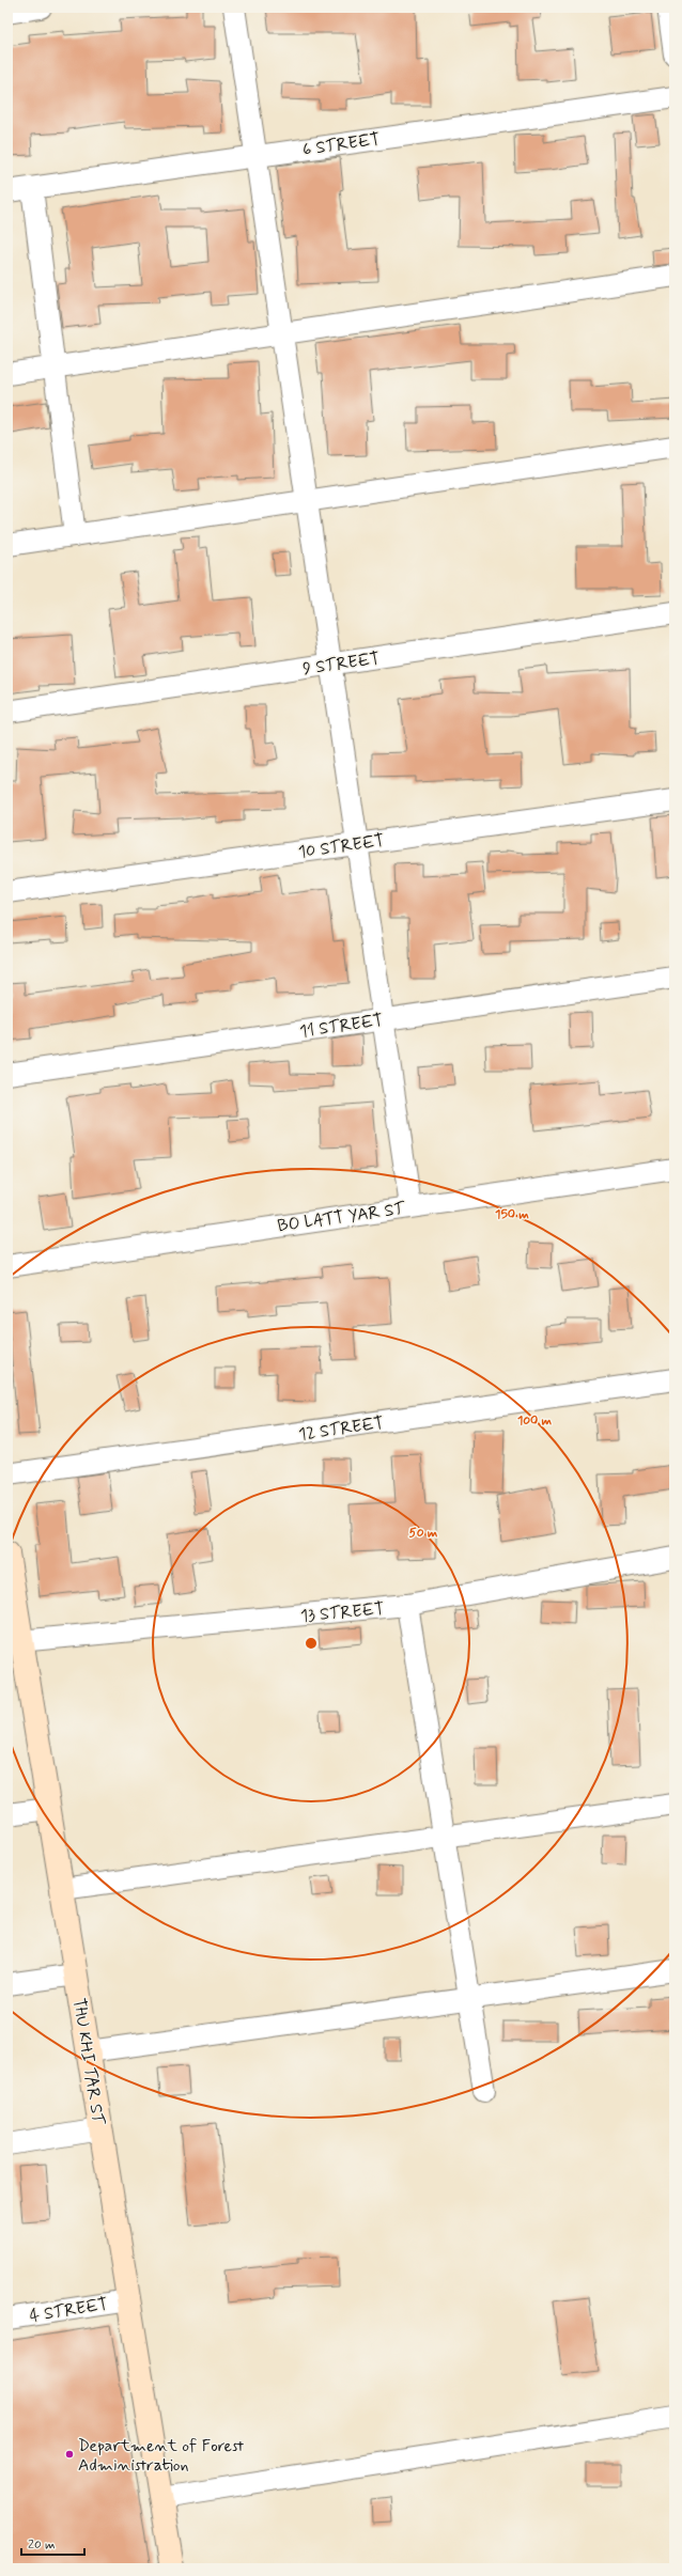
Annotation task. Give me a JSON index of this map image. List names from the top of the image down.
{
  "streets": {
    "street": [
      "6 STREET",
      "9 STREET",
      "10 STREET",
      "11 STREET",
      "BO LATT YAR ST",
      "12 STREET",
      "13 STREET",
      "THU KHI TAR ST",
      "4 STREET"
    ]
  },
  "crossings": [
    ["13 STREET", "THU KHI TAR ST"],
    ["THU KHI TAR ST", "4 STREET"]
  ],
  "places": ["Department of Forest Administration"],
  "scale_bar": "20 m",
  "rings": ["150 m", "100 m", "50 m"]
}
